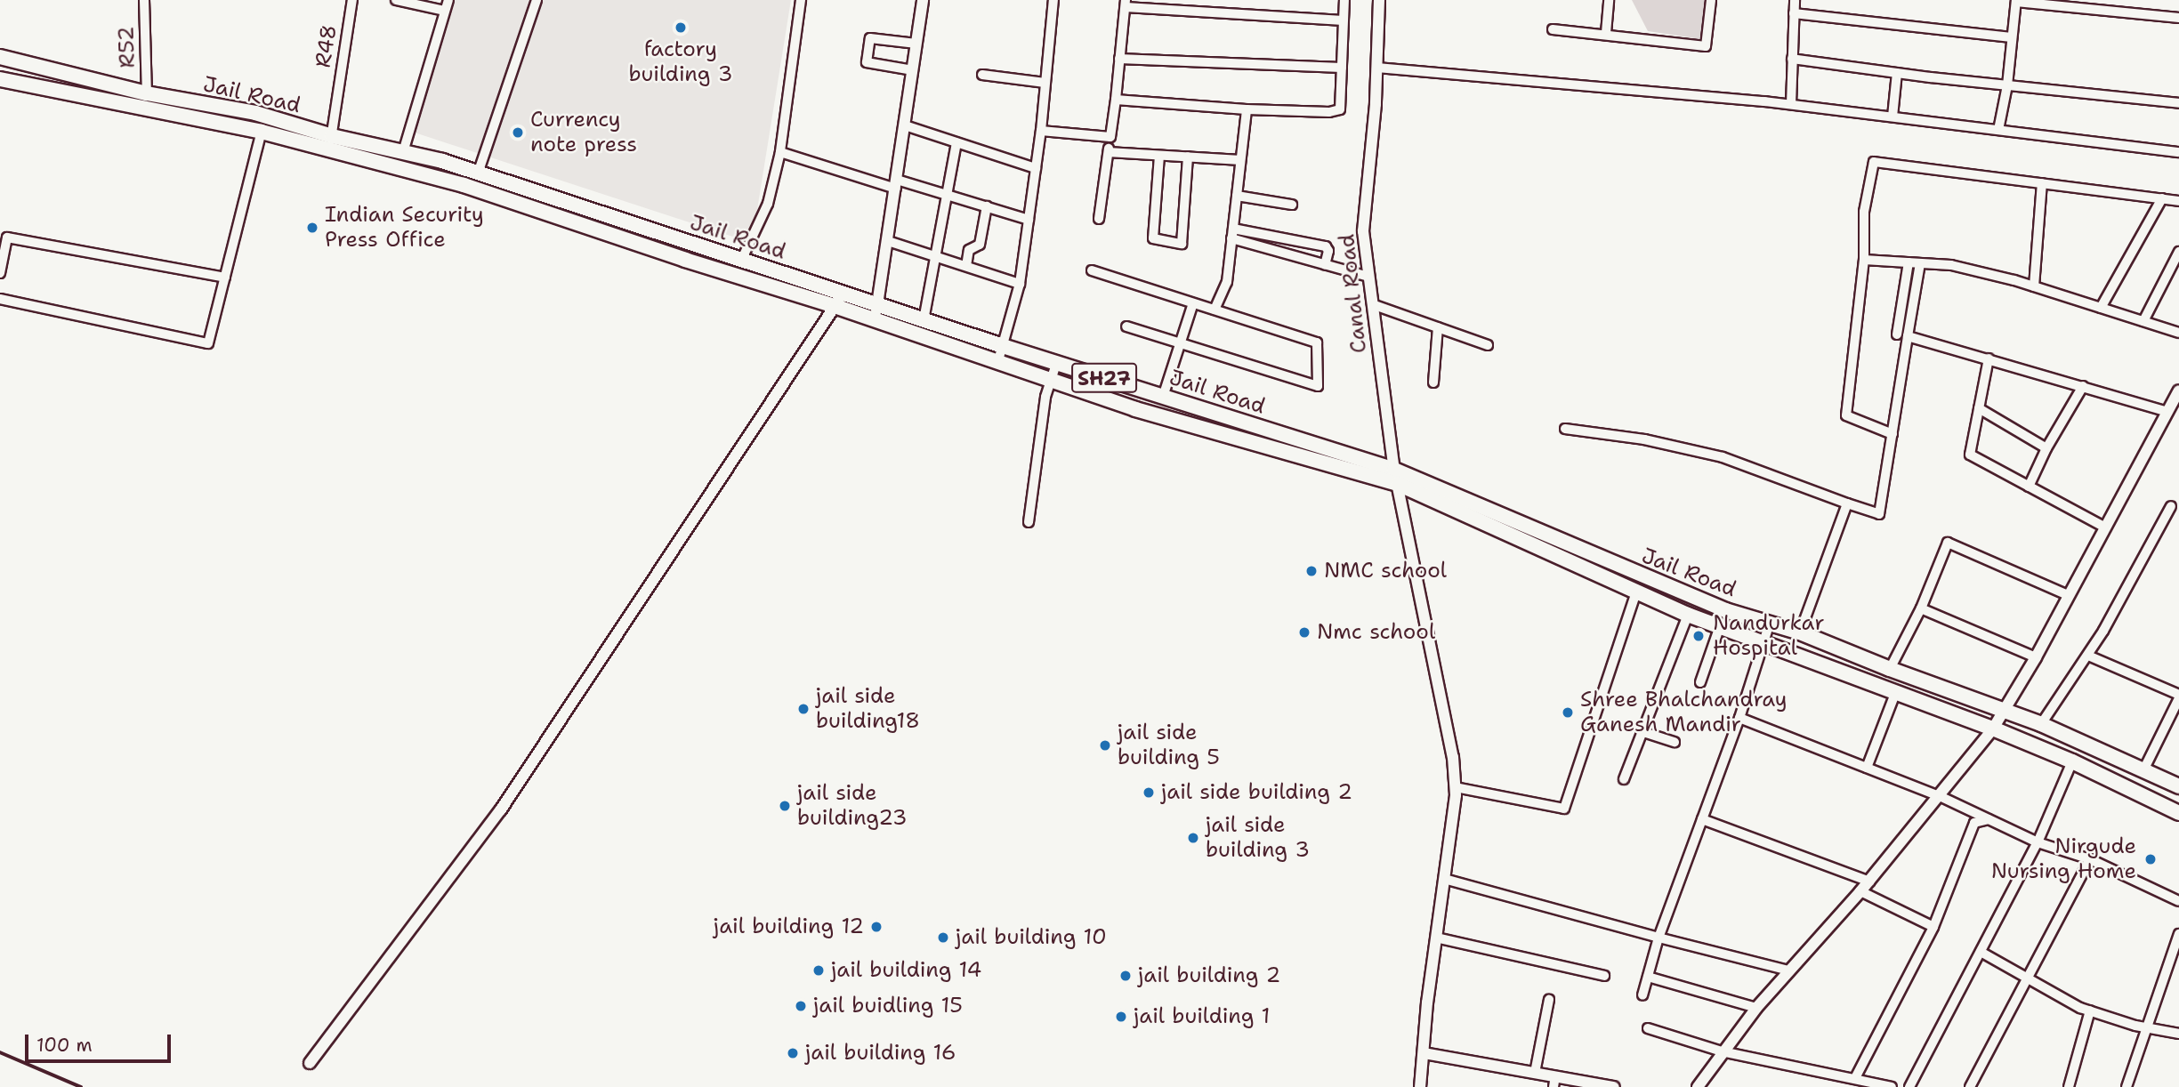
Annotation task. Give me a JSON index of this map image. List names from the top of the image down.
{
  "streets": {
    "main road": ["Jail Road", "SH27"],
    "street": ["R48", "R52", "Canal Road"]
  },
  "crossings": [
    ["R48", "Jail Road"],
    ["R52", "Jail Road"],
    ["Jail Road", "Canal Road"]
  ],
  "places": [
    "factory building 3",
    "Currency note press",
    "Indian Security Press Office",
    "NMC school",
    "Nmc school",
    "Nandurkar Hospital",
    "jail side building18",
    "Shree Bhalchandray Ganesh Mandir",
    "jail side building 5",
    "jail side building 2",
    "jail side building23",
    "jail side building 3",
    "Nirgude Nursing Home",
    "jail building 12",
    "jail building 10",
    "jail building 14",
    "jail building 2",
    "jail buidling 15",
    "jail building 1",
    "jail building 16"
  ],
  "scale_bar": "100 m"
}
